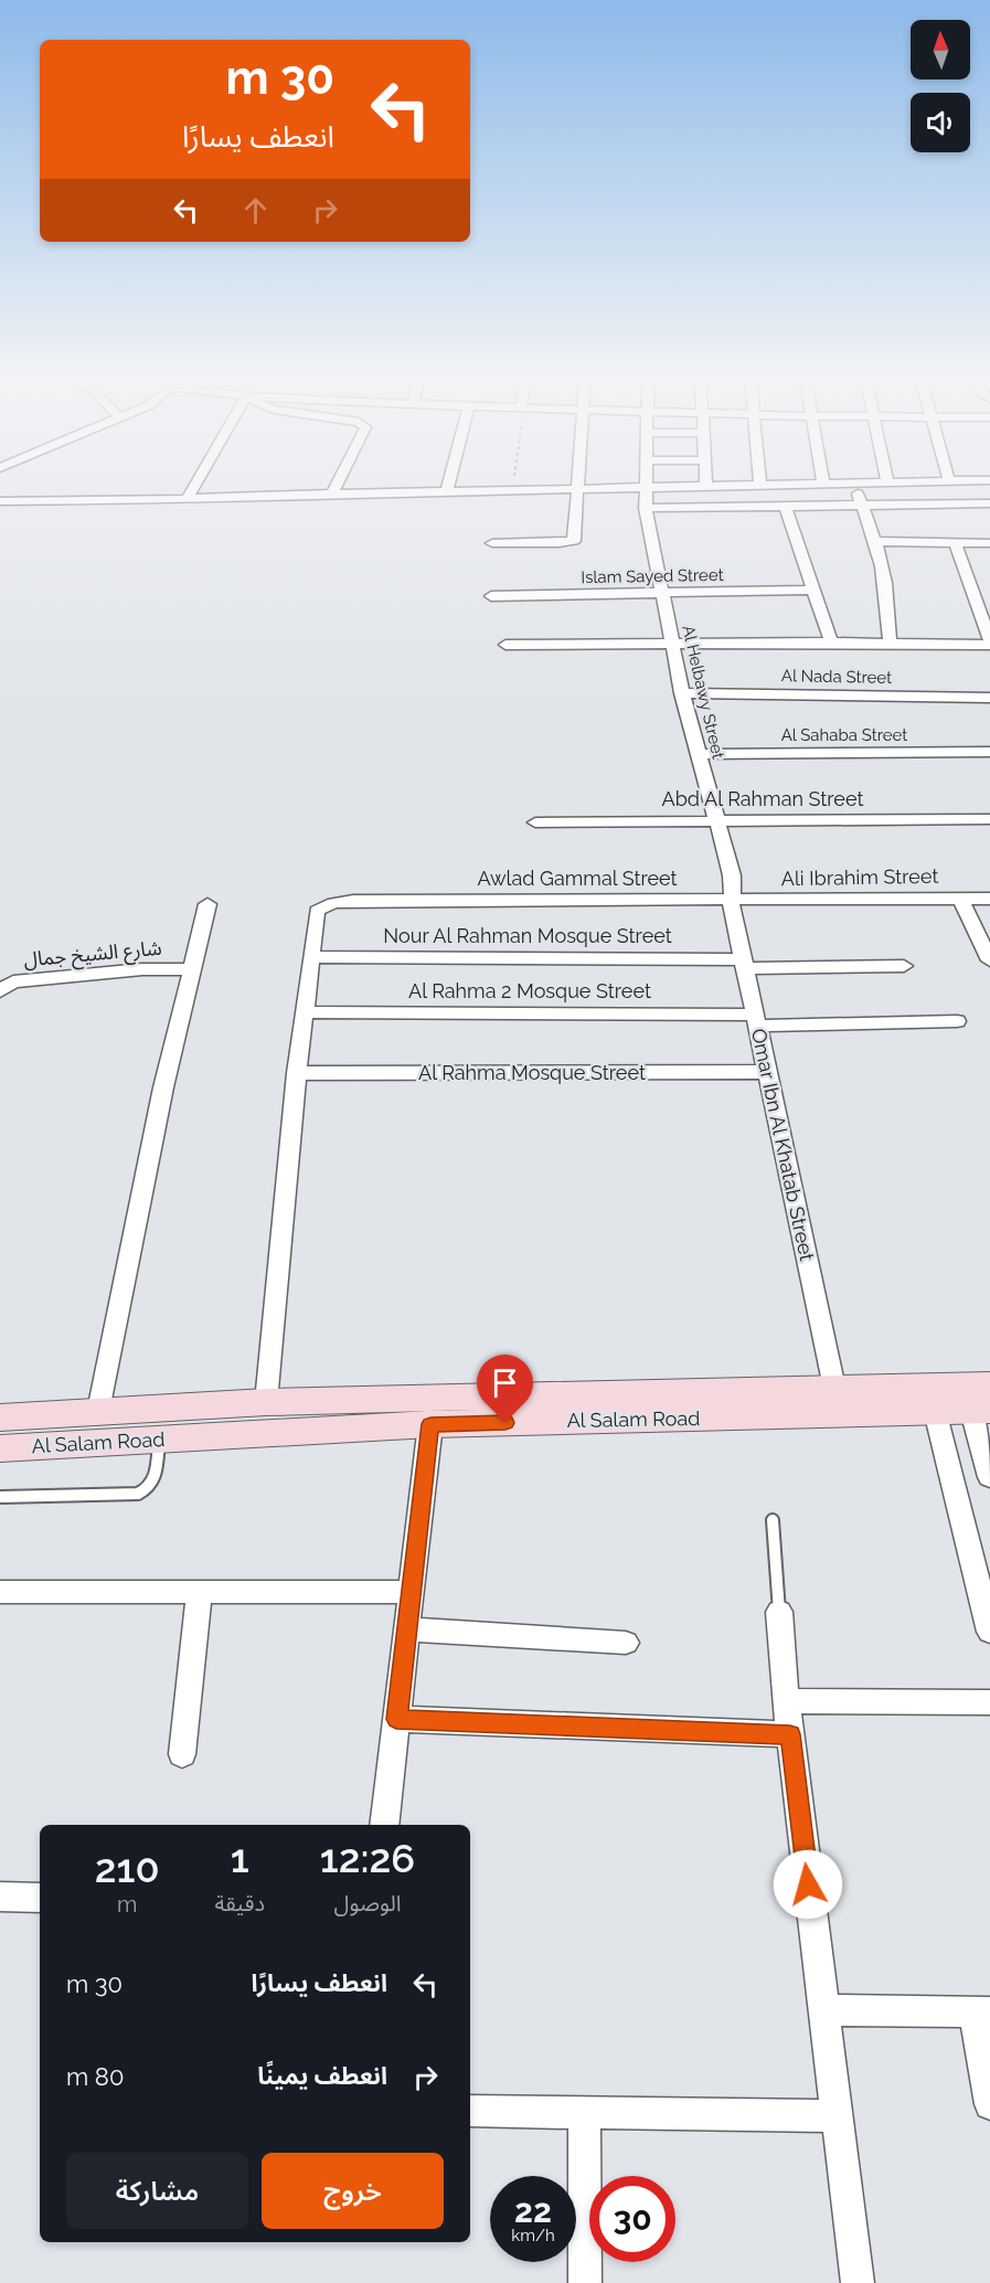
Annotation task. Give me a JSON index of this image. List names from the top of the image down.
{
  "streets": {
    "main road": ["Al Salam Road"],
    "street": [
      "Islam Sayed Street",
      "Al Nada Street",
      "Al Helbawy Street",
      "Al Sahaba Street",
      "Abd Al Rahman Street",
      "Ali Ibrahim Street",
      "Awlad Gammal Street",
      "Nour Al Rahman Mosque Street",
      "شارع الشيخ جمال",
      "Al Rahma 2 Mosque Street",
      "Al Rahma Mosque Street",
      "Omar Ibn Al Khatab Street"
    ]
  },
  "crossings": [
    ["Islam Sayed Street", "Al Helbawy Street"],
    ["Al Nada Street", "Al Helbawy Street"],
    ["Al Helbawy Street", "Al Sahaba Street"],
    ["Al Helbawy Street", "Abd Al Rahman Street"],
    ["Al Helbawy Street", "Ali Ibrahim Street"],
    ["Al Helbawy Street", "Awlad Gammal Street"],
    ["Al Helbawy Street", "Omar Ibn Al Khatab Street"],
    ["Ali Ibrahim Street", "Awlad Gammal Street"],
    ["Ali Ibrahim Street", "Omar Ibn Al Khatab Street"],
    ["Awlad Gammal Street", "Nour Al Rahman Mosque Street"],
    ["Awlad Gammal Street", "Omar Ibn Al Khatab Street"],
    ["Nour Al Rahman Mosque Street", "Omar Ibn Al Khatab Street"],
    ["Al Rahma 2 Mosque Street", "Omar Ibn Al Khatab Street"],
    ["Al Rahma Mosque Street", "Omar Ibn Al Khatab Street"],
    ["Omar Ibn Al Khatab Street", "Al Salam Road"]
  ],
  "north": "top",
  "page": {
    "turn": ["30 m", "انعطف يسارًا"],
    "eta": [
      "12:26",
      "الوصول",
      "1",
      "دقيقة",
      "210",
      "m"
    ],
    "list": [
      {
        "name": "انعطف يسارًا",
        "value": "30 m"
      },
      {
        "name": "انعطف يمينًا",
        "value": "80 m"
      }
    ],
    "buttons": ["خروج", "مشاركة"],
    "speed": "22 km/h",
    "limit": "30"
  }
}
